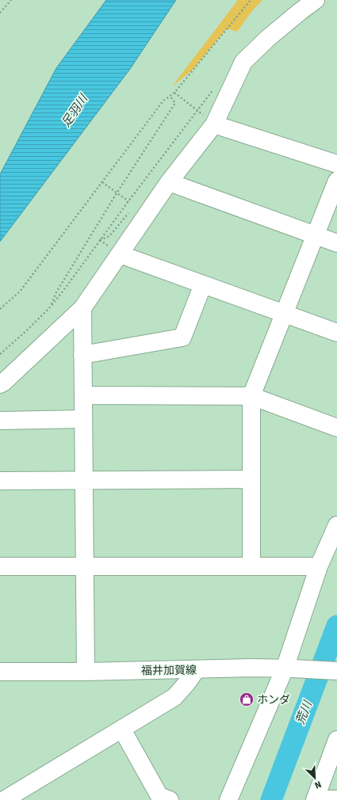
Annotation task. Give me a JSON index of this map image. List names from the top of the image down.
{
  "streets": {
    "street": ["福井加賀線"]
  },
  "water": ["足羽川", "荒川"],
  "places": {
    "shop": ["ホンダ"]
  },
  "north": "bottom right"
}
